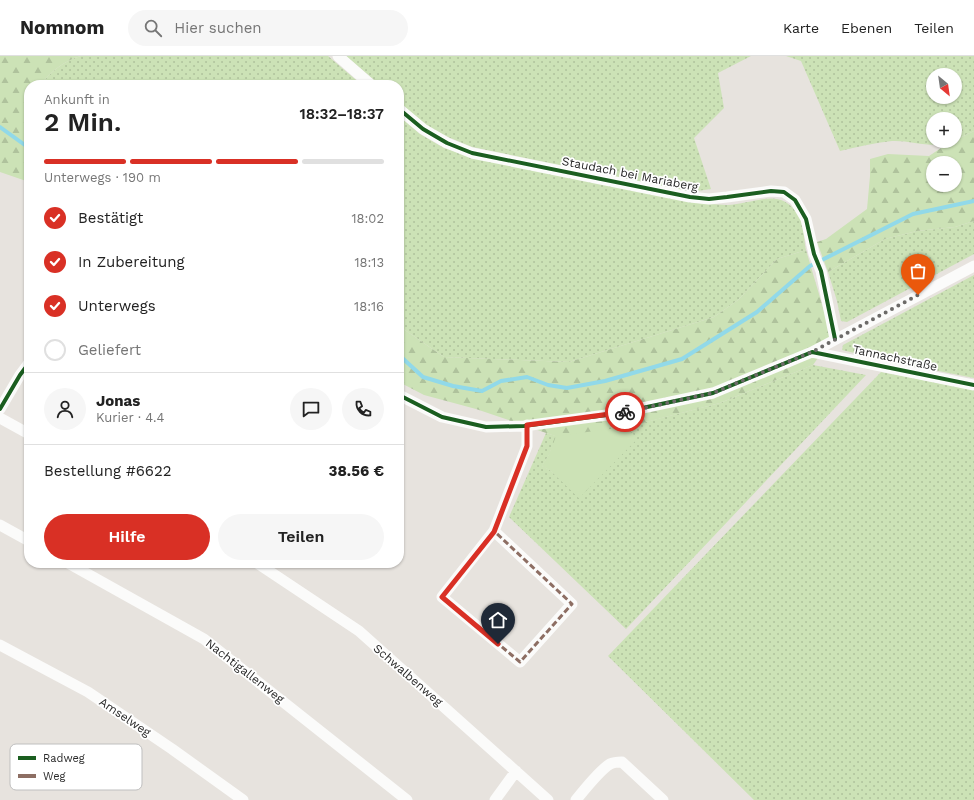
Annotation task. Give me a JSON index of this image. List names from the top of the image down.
{
  "streets": {
    "street": [
      "Staudach bei Mariaberg",
      "Tannachstraße",
      "Nachtigallenweg",
      "Schwalbenweg",
      "Amselweg"
    ]
  },
  "legend": ["Radweg", "Weg"],
  "north": "bottom right",
  "page": {
    "header": "Nomnom",
    "search": "Hier suchen",
    "nav": ["Karte", "Ebenen", "Teilen"],
    "map_buttons": ["+", "−"],
    "heading": ["2 Min.", "Ankunft in", "18:32–18:37"],
    "panel": [
      "Jonas",
      "Kurier · 4.4",
      "Bestellung #6622",
      "38.56 €"
    ],
    "bar": "Unterwegs · 190 m",
    "list": [
      ["Bestätigt", "18:02"],
      ["In Zubereitung", "18:13"],
      ["Unterwegs", "18:16"],
      "Geliefert"
    ],
    "buttons": ["Hilfe", "Teilen"]
  }
}
